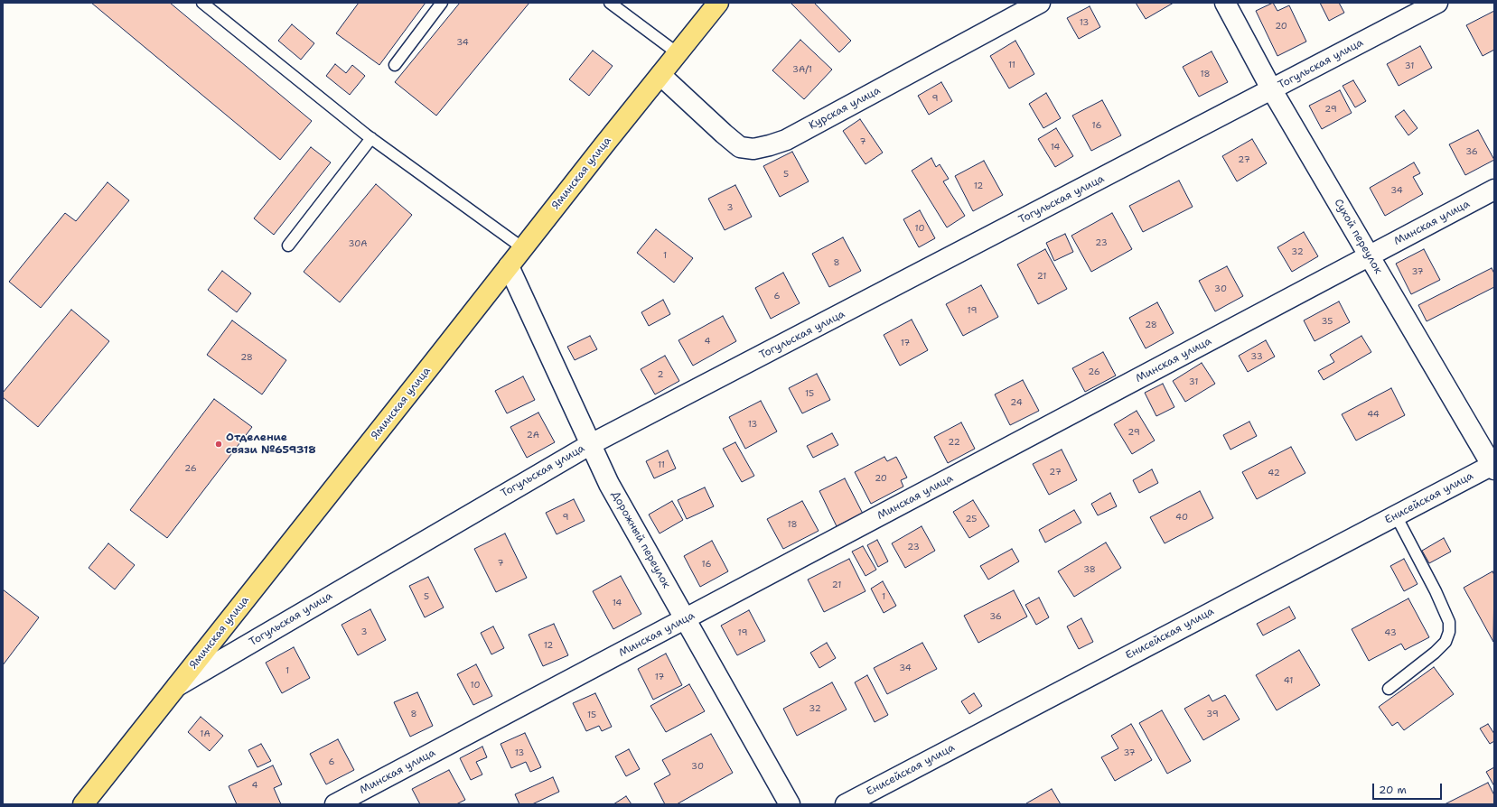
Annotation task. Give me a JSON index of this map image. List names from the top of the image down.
{
  "streets": {
    "main road": ["Яминская улица"],
    "street": [
      "Тогульская улица",
      "Курская улица",
      "Минская улица",
      "Сухой переулок",
      "Енисейская улица",
      "Дорожный переулок"
    ]
  },
  "crossings": [
    ["Тогульская улица", "Яминская улица"],
    ["Тогульская улица", "Сухой переулок"],
    ["Тогульская улица", "Дорожный переулок"],
    ["Курская улица", "Яминская улица"],
    ["Яминская улица", "Дорожный переулок"],
    ["Минская улица", "Сухой переулок"],
    ["Минская улица", "Дорожный переулок"],
    ["Сухой переулок", "Енисейская улица"]
  ],
  "places": ["Отделение связи №659318"],
  "house_numbers": [
    "13",
    "20",
    "34",
    "11",
    "31",
    "3А/1",
    "18",
    "9",
    "29",
    "16",
    "7",
    "14",
    "36",
    "27",
    "5",
    "12",
    "34",
    "3",
    "10",
    "23",
    "30А",
    "32",
    "1",
    "8",
    "37",
    "21",
    "30",
    "6",
    "19",
    "35",
    "28",
    "4",
    "17",
    "33",
    "28",
    "26",
    "2",
    "31",
    "15",
    "24",
    "44",
    "13",
    "29",
    "2А",
    "22",
    "11",
    "26",
    "27",
    "42",
    "20",
    "9",
    "40",
    "25",
    "18",
    "23",
    "7",
    "16",
    "38",
    "21",
    "5",
    "1",
    "14",
    "36",
    "3",
    "19",
    "43",
    "12",
    "34",
    "1",
    "17",
    "41",
    "10",
    "32",
    "8",
    "39",
    "15",
    "1А",
    "13",
    "37",
    "6",
    "30",
    "4"
  ],
  "scale_bar": "20 m"
}
